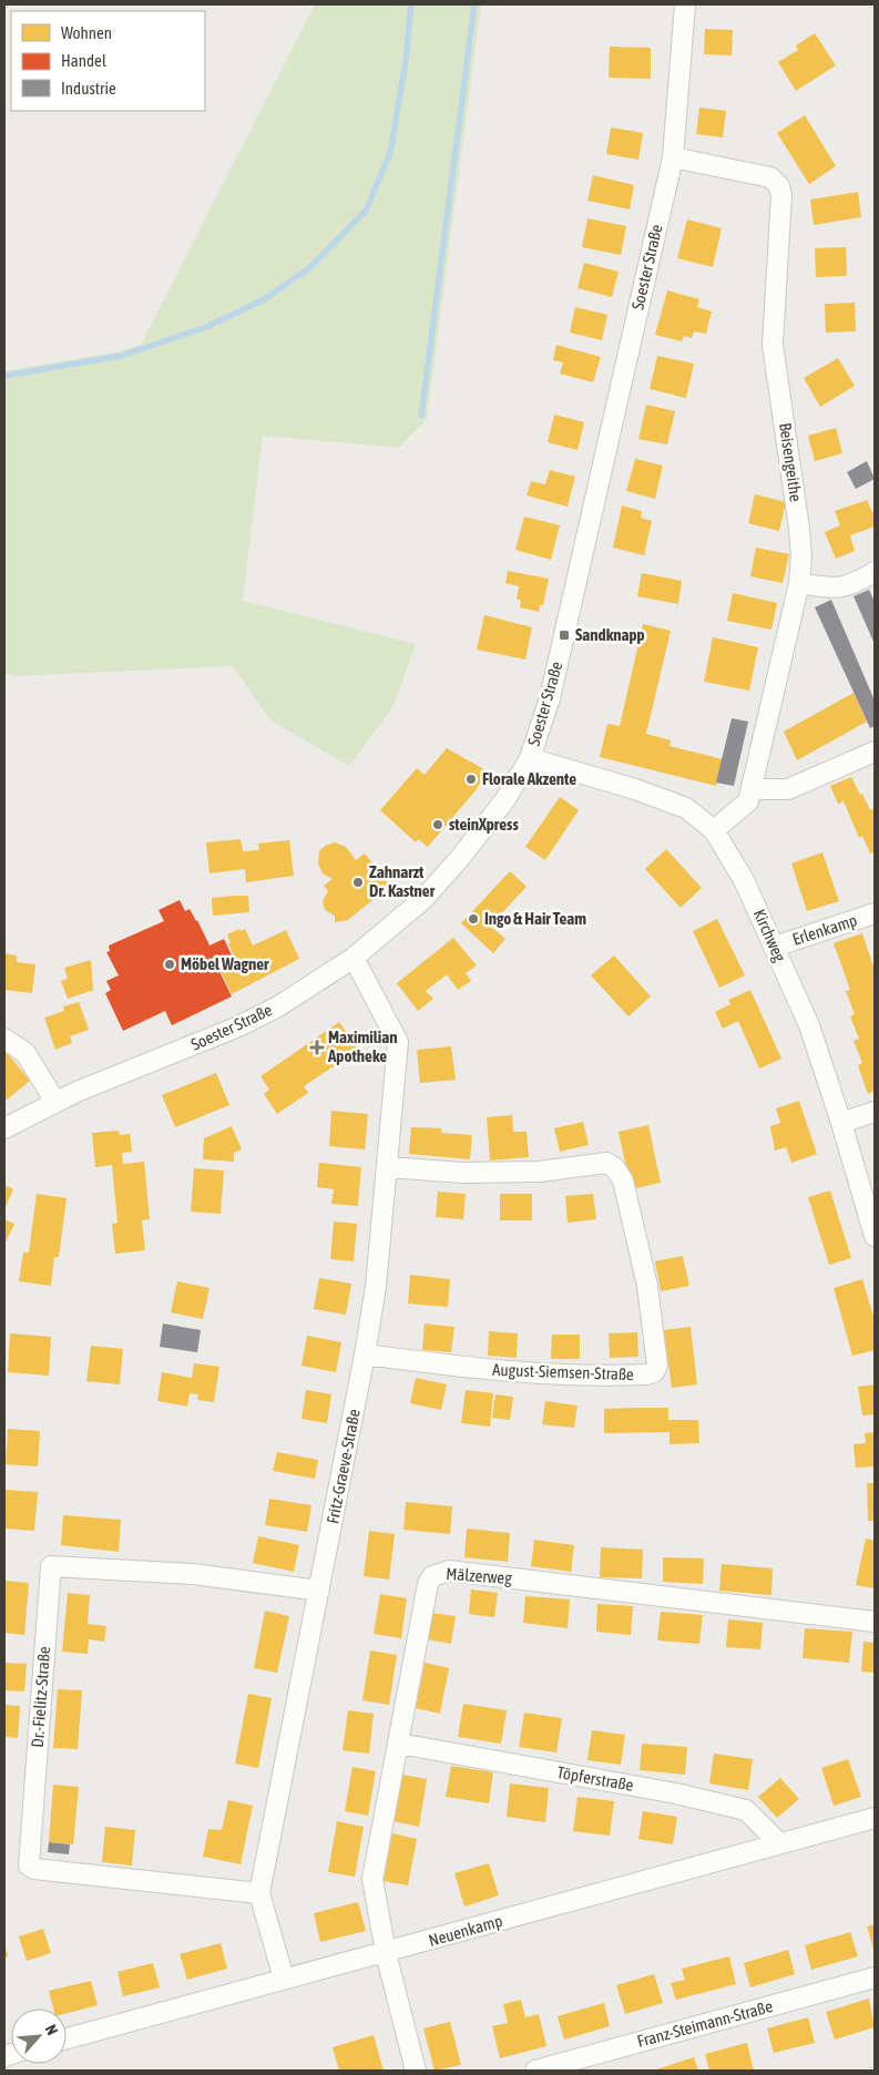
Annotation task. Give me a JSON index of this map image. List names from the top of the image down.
{
  "streets": {
    "street": [
      "Soester Straße",
      "Beisengeithe",
      "Erlenkamp",
      "Kirchweg",
      "August-Siemsen-Straße",
      "Fritz-Graeve-Straße",
      "Mälzerweg",
      "Dr.-Fielitz-Straße",
      "Töpferstraße",
      "Neuenkamp",
      "Franz-Steimann-Straße"
    ]
  },
  "crossings": [
    ["Soester Straße", "Beisengeithe"],
    ["Soester Straße", "Kirchweg"],
    ["Soester Straße", "Fritz-Graeve-Straße"],
    ["Beisengeithe", "Kirchweg"],
    ["Erlenkamp", "Kirchweg"],
    ["August-Siemsen-Straße", "Fritz-Graeve-Straße"],
    ["Fritz-Graeve-Straße", "Dr.-Fielitz-Straße"],
    ["Fritz-Graeve-Straße", "Neuenkamp"],
    ["Mälzerweg", "Töpferstraße"],
    ["Mälzerweg", "Neuenkamp"],
    ["Töpferstraße", "Neuenkamp"]
  ],
  "places": {
    "transit": ["Sandknapp"],
    "other": [
      "Florale Akzente",
      "steinXpress",
      "Zahnarzt Dr. Kastner",
      "Ingo & Hair Team",
      "Möbel Wagner"
    ],
    "health": ["Maximilian Apotheke"]
  },
  "legend": ["Wohnen", "Handel", "Industrie"],
  "north": "top right"
}
